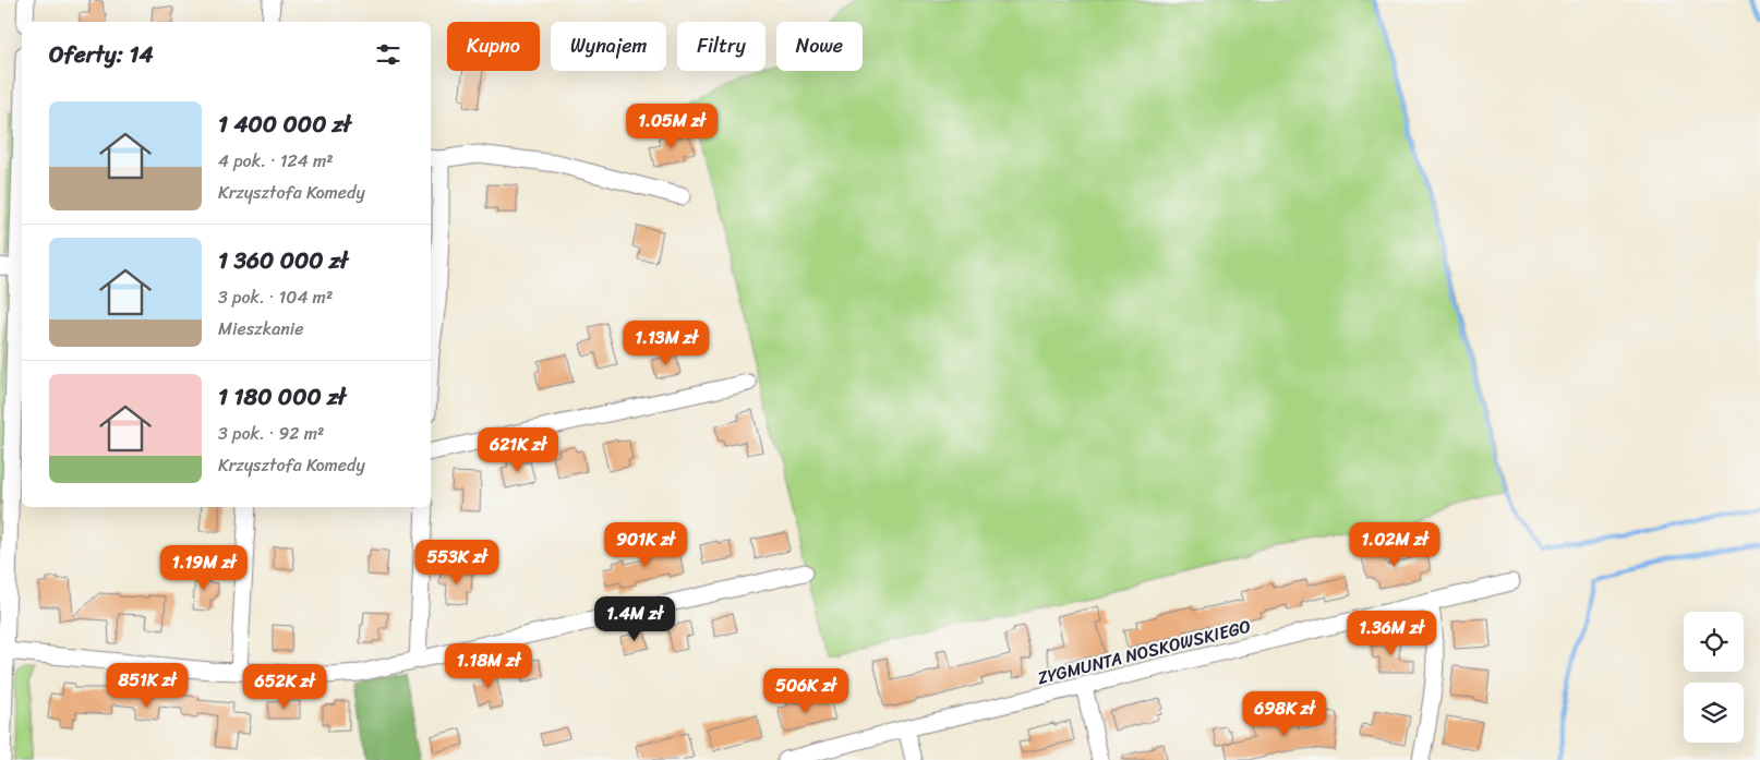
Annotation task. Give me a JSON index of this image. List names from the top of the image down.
{
  "streets": {
    "street": ["ZYGMUNTA NOSKOWSKIEGO"]
  },
  "page": {
    "chip": [
      "Kupno",
      "Wynajem",
      "Filtry",
      "Nowe"
    ],
    "heading": "Oferty: 14",
    "list": [
      {
        "name": "1 400 000 zł",
        "note": "4 pok. · 124 m² · Krzysztofa Komedy"
      },
      {
        "name": "1 360 000 zł",
        "note": "3 pok. · 104 m² · Mieszkanie"
      },
      {
        "name": "1 180 000 zł",
        "note": "3 pok. · 92 m² · Krzysztofa Komedy"
      }
    ],
    "price": [
      "1.05M zł",
      "1.13M zł",
      "621K zł",
      "901K zł",
      "1.02M zł",
      "553K zł",
      "1.19M zł",
      "1.4M zł",
      "1.36M zł",
      "1.18M zł",
      "851K zł",
      "652K zł",
      "506K zł",
      "698K zł"
    ]
  }
}
